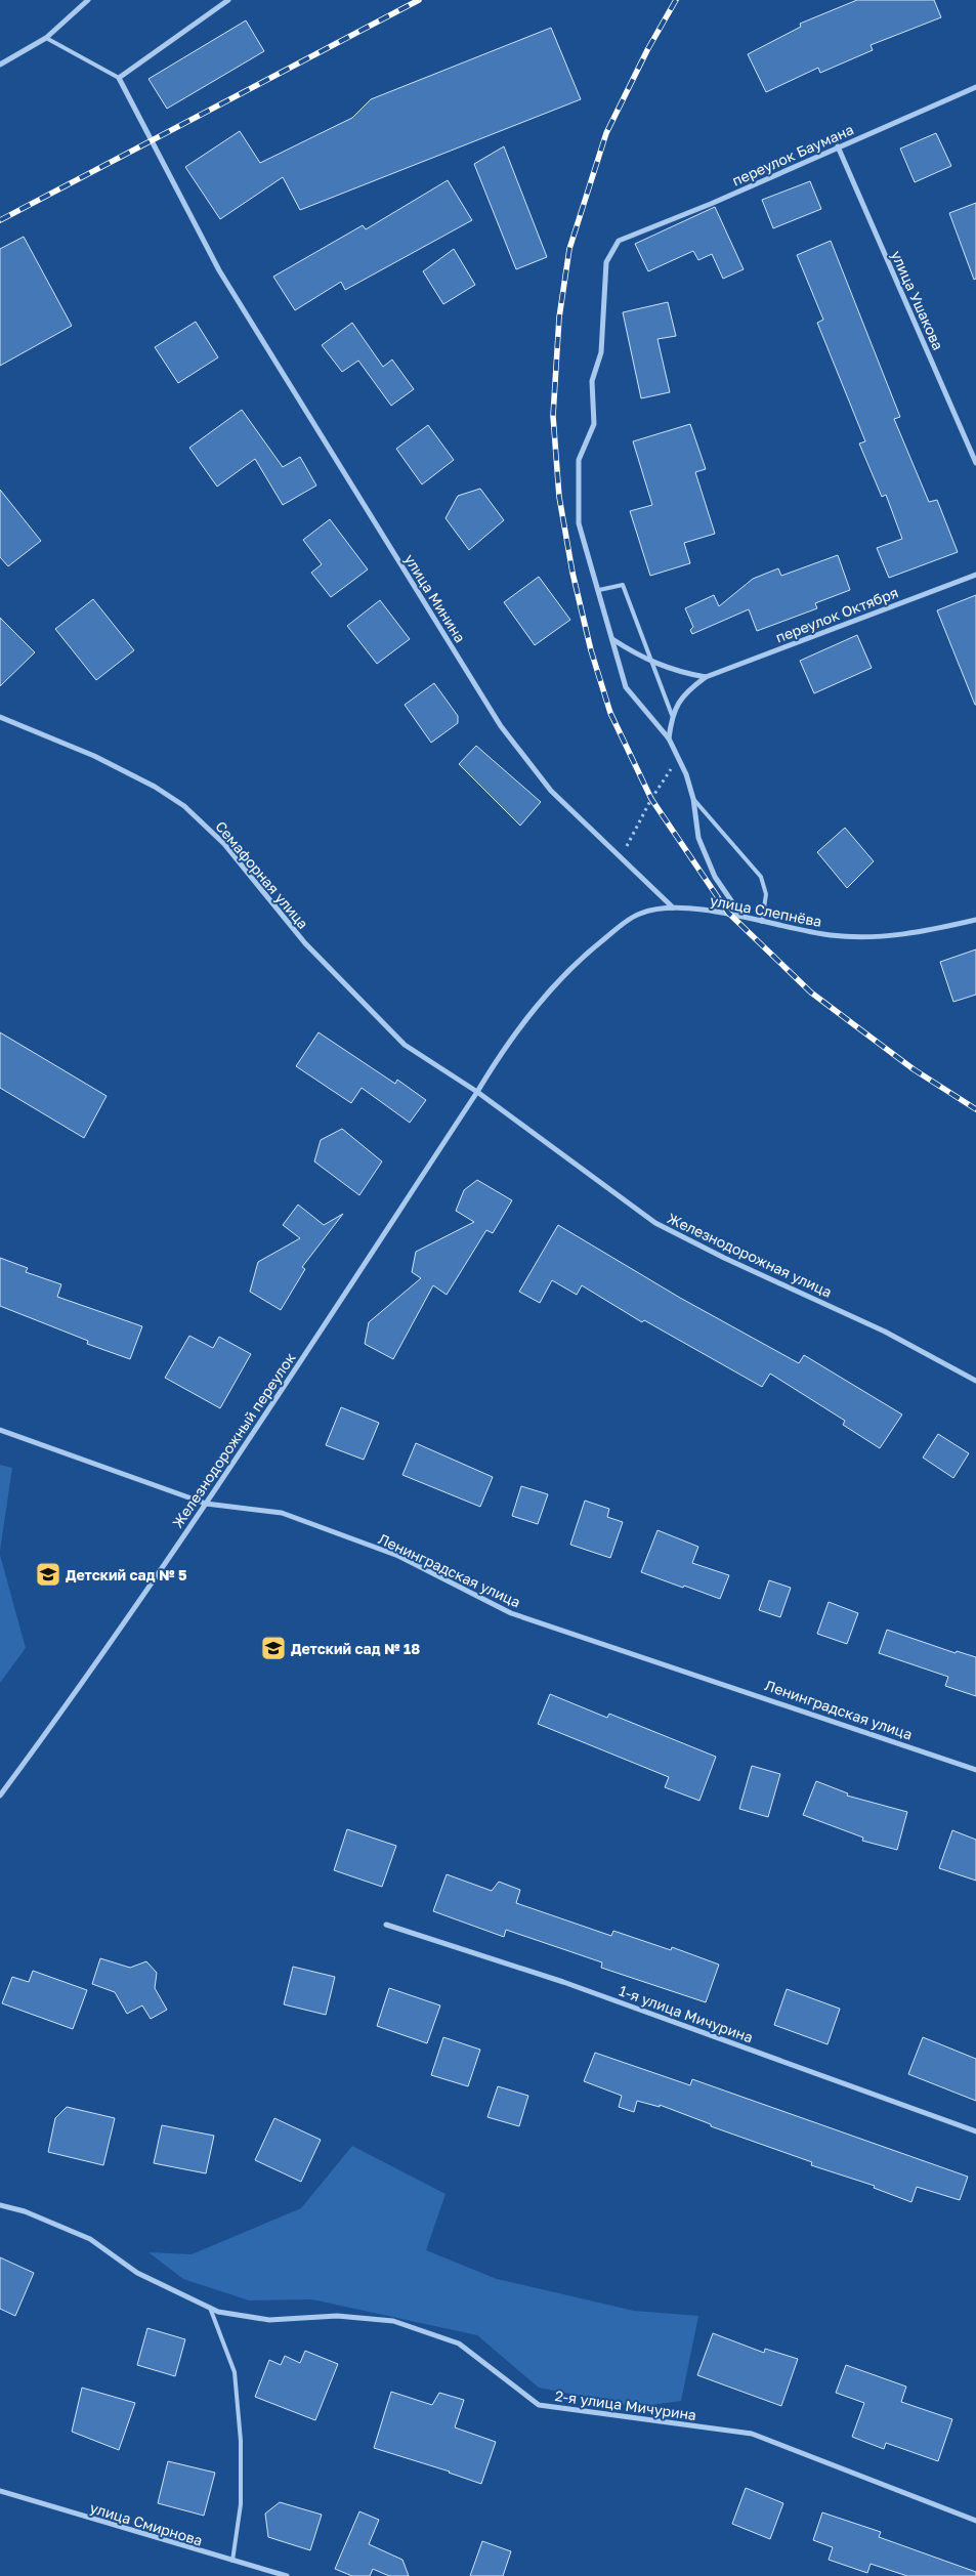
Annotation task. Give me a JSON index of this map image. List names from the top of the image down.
{
  "streets": {
    "street": [
      "переулок Баумана",
      "улица Ушакова",
      "улица Минина",
      "переулок Октября",
      "Семафорная улица",
      "улица Слепнёва",
      "Железнодорожная улица",
      "Железнодорожный переулок",
      "Ленинградская улица",
      "1-я улица Мичурина",
      "2-я улица Мичурина",
      "улица Смирнова"
    ]
  },
  "crossings": [
    ["переулок Баумана", "улица Ушакова"],
    ["улица Минина", "улица Слепнёва"],
    ["Семафорная улица", "улица Слепнёва"],
    ["Семафорная улица", "Железнодорожная улица"],
    ["Семафорная улица", "Железнодорожный переулок"],
    ["улица Слепнёва", "Железнодорожная улица"],
    ["улица Слепнёва", "Железнодорожный переулок"],
    ["Железнодорожная улица", "Железнодорожный переулок"],
    ["Железнодорожный переулок", "Ленинградская улица"]
  ],
  "places": {
    "school or university": ["Детский сад № 5", "Детский сад № 18"]
  }
}
